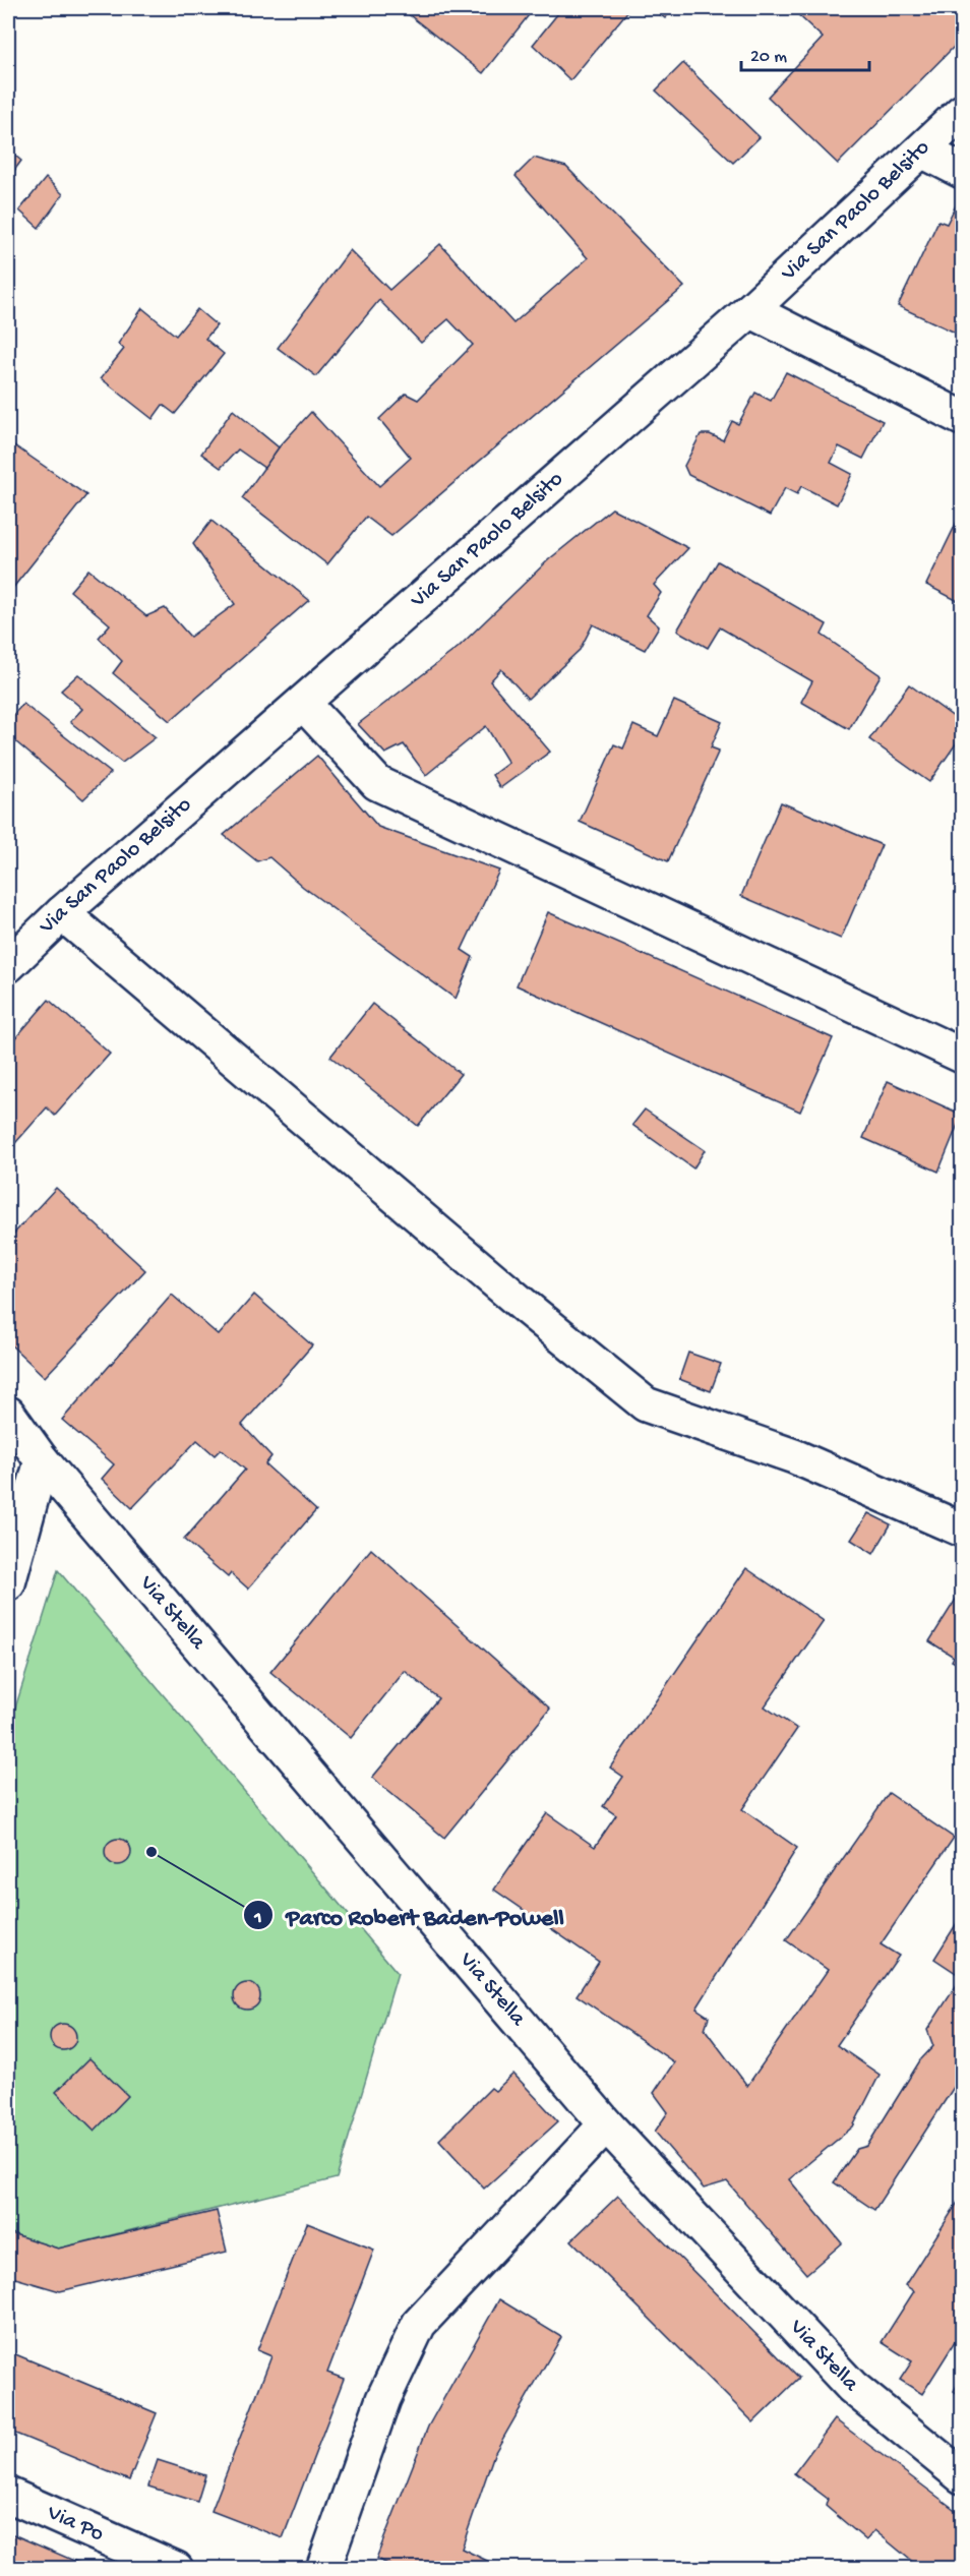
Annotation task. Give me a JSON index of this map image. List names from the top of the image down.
{
  "streets": {
    "street": ["Via San Paolo Belsito", "Via Stella", "Via Po"]
  },
  "places": ["Parco Robert Baden-Powell"],
  "scale_bar": "20 m"
}
